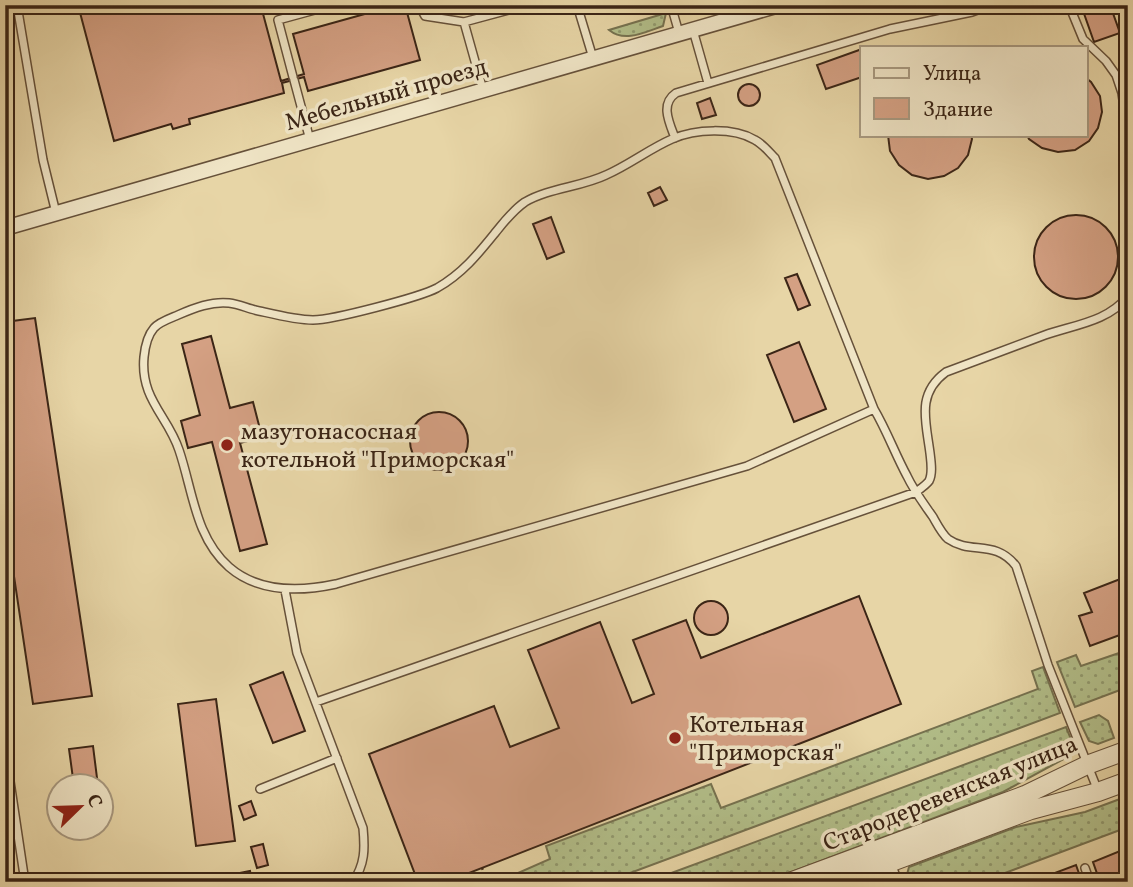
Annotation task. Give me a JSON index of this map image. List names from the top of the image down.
{
  "streets": {
    "street": ["Мебельный проезд", "Стародеревенская улица"]
  },
  "places": ["мазутонасосная котельной \"Приморская\"", "Котельная \"Приморская\""],
  "legend": ["Улица", "Здание"],
  "north": "top right"
}
